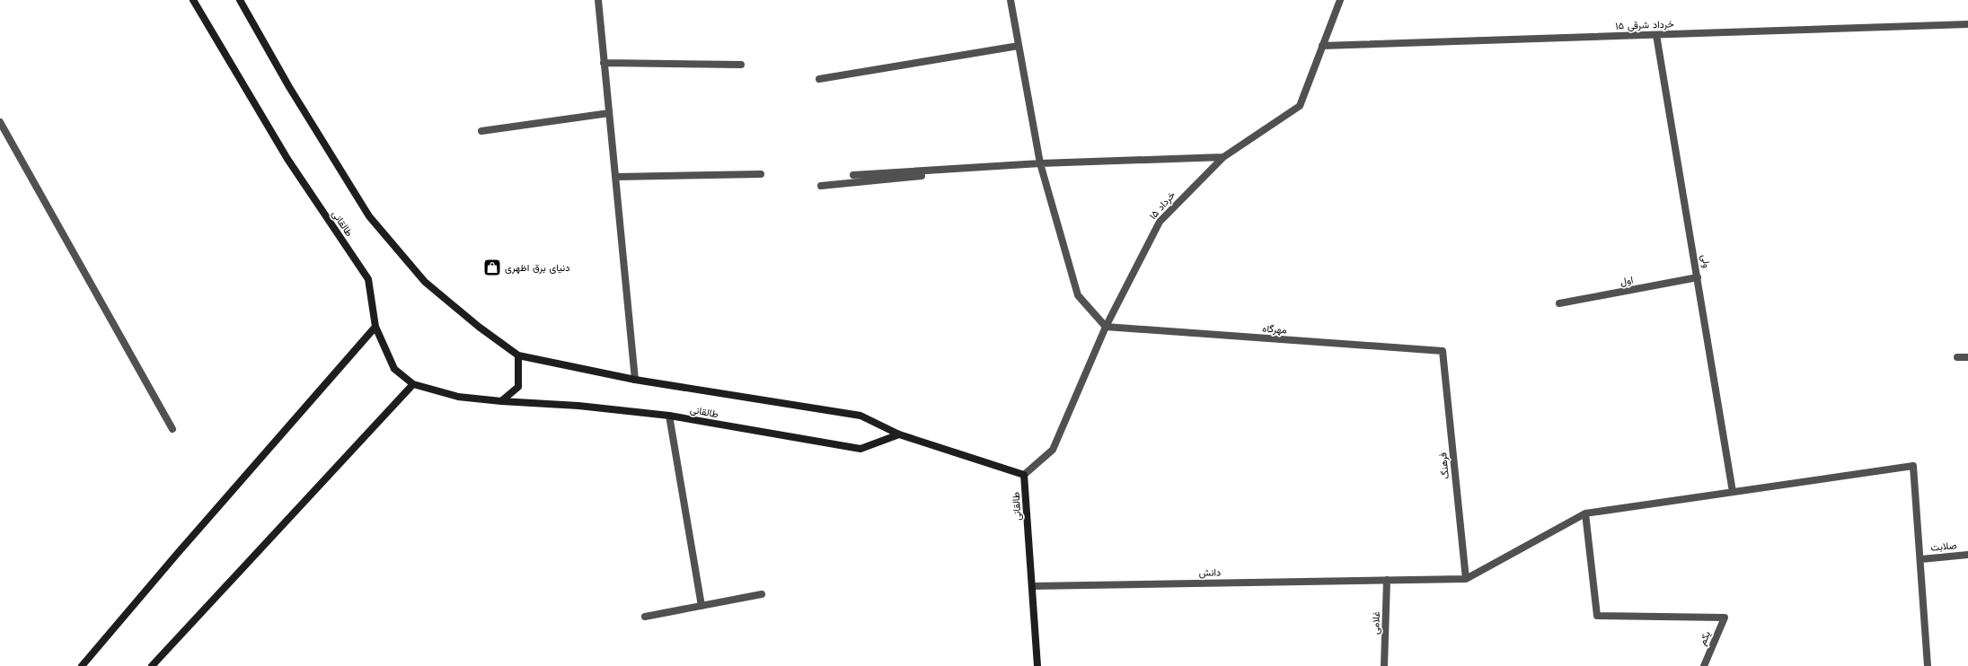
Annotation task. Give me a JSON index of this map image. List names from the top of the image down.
{
  "streets": {
    "street": [
      "۱۵ خرداد شرقی",
      "۱۵ خرداد",
      "طالقانی",
      "ولی",
      "اول",
      "مهرگاه",
      "فرهنگ",
      "صلابت",
      "دانش",
      "غلامی",
      "یکم"
    ]
  },
  "crossings": [
    ["۱۵ خرداد شرقی", "۱۵ خرداد"],
    ["۱۵ خرداد شرقی", "ولی"],
    ["۱۵ خرداد", "طالقانی"],
    ["۱۵ خرداد", "مهرگاه"],
    ["طالقانی", "دانش"],
    ["ولی", "اول"],
    ["مهرگاه", "فرهنگ"],
    ["فرهنگ", "دانش"],
    ["دانش", "غلامی"]
  ],
  "places": {
    "shop": ["دنیای برق اظهری"]
  }
}
